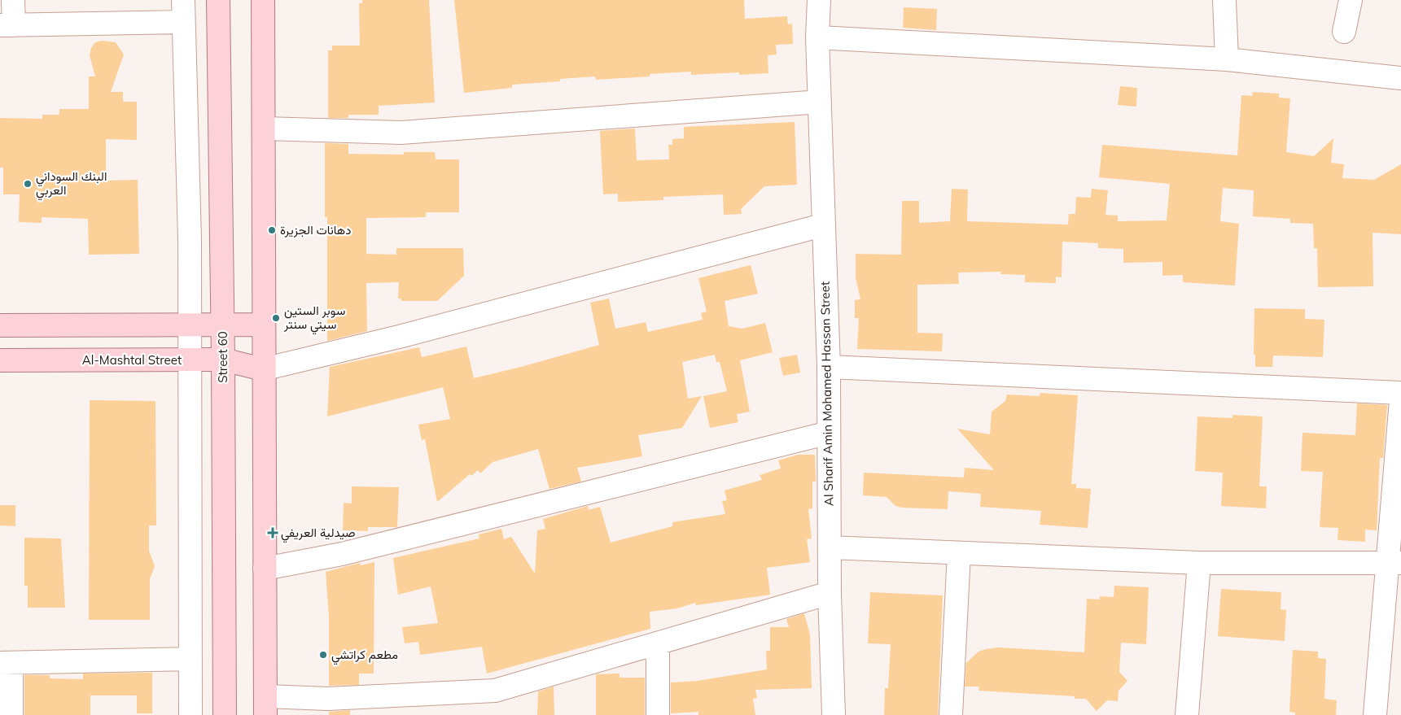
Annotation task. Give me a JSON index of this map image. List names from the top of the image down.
{
  "streets": {
    "main road": ["Street 60", "Al-Mashtal Street"],
    "street": ["Al Sharif Amin Mohamed Hassan Street"]
  },
  "crossings": [
    ["Street 60", "Al-Mashtal Street"]
  ],
  "places": {
    "other": [
      "البنك السوداني العربي",
      "دهانات الجزيرة",
      "سوبر الستين سيتي سنتر",
      "مطعم كراتشي"
    ],
    "health": ["صيدلية العريفي"]
  }
}
